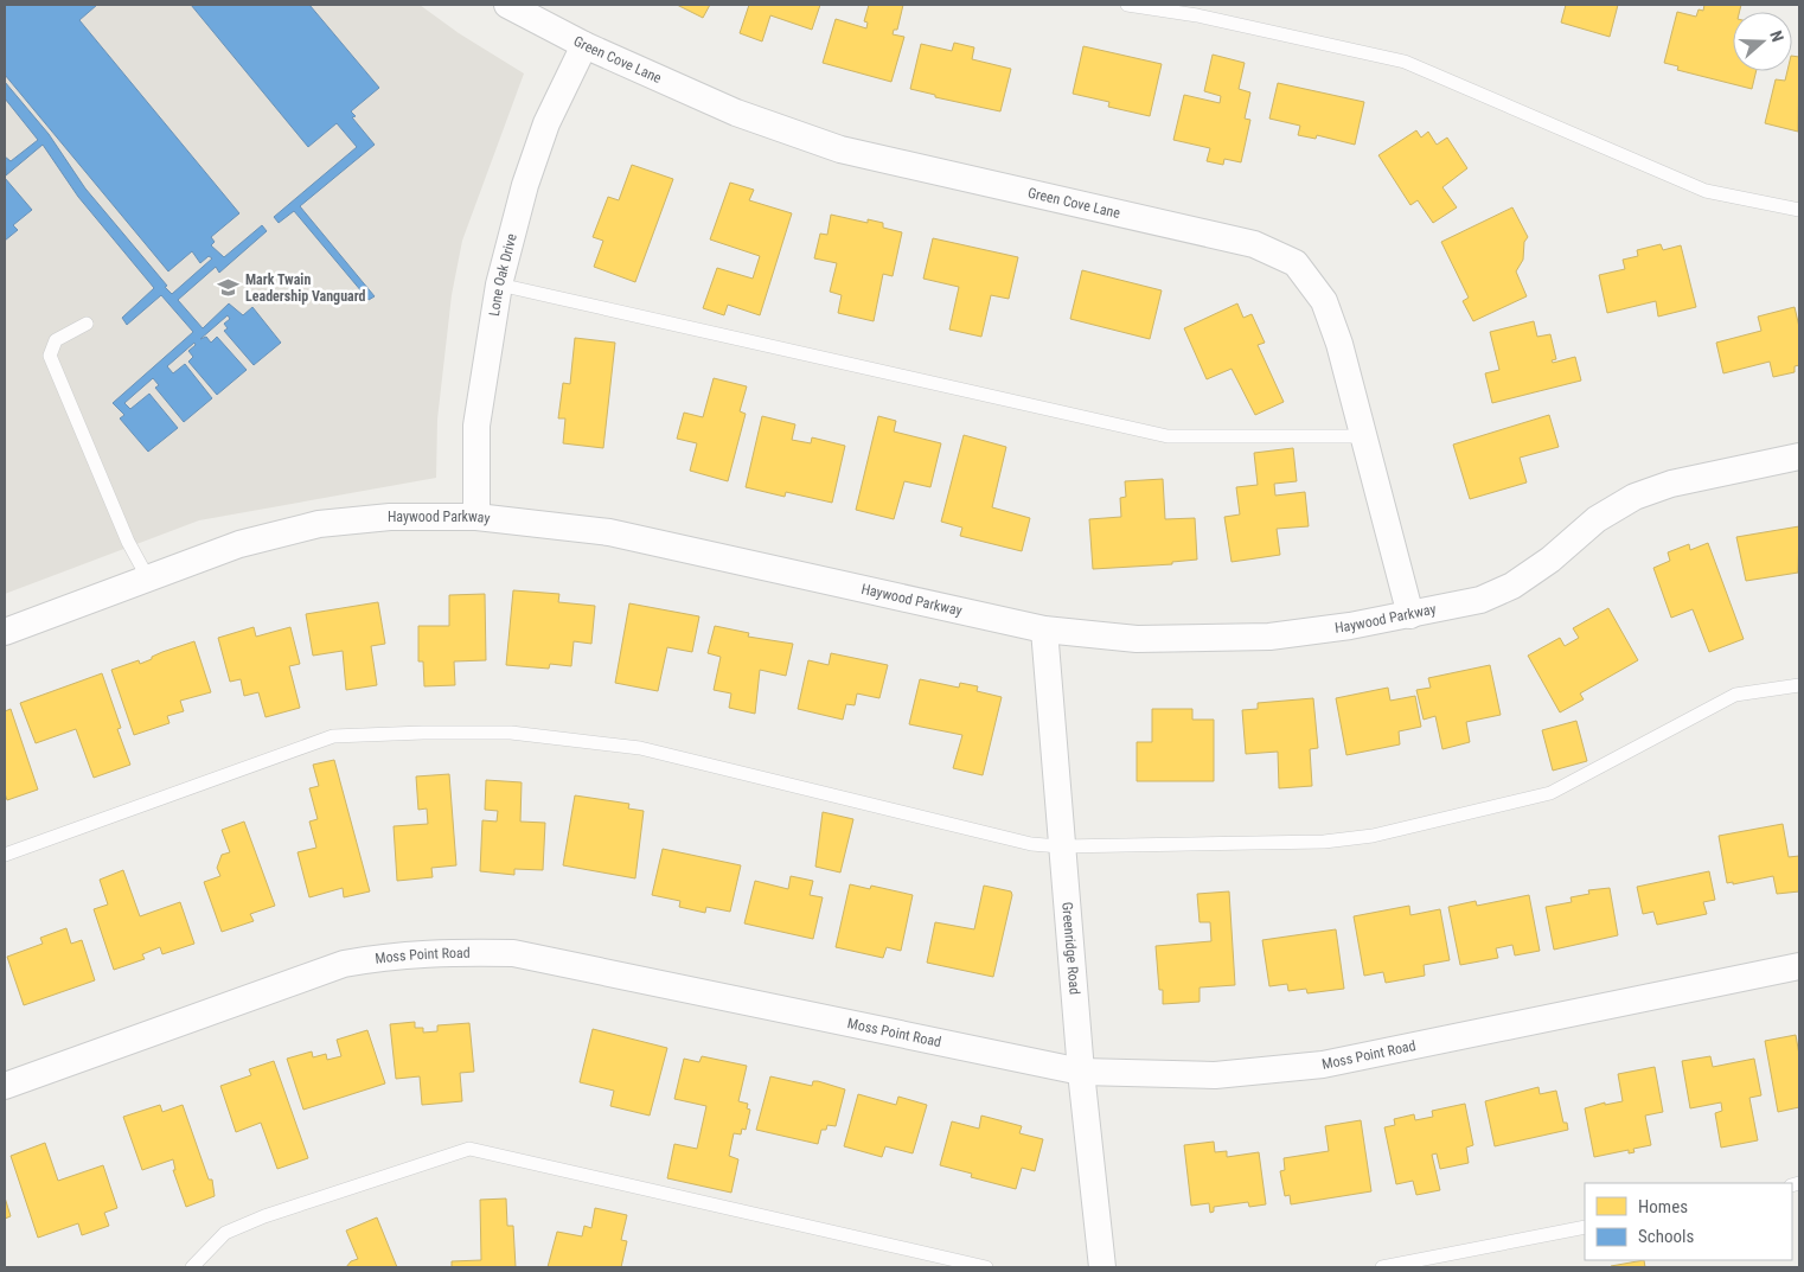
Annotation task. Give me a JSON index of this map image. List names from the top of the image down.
{
  "streets": {
    "street": [
      "Green Cove Lane",
      "Lone Oak Drive",
      "Haywood Parkway",
      "Greenridge Road",
      "Moss Point Road"
    ]
  },
  "crossings": [
    ["Green Cove Lane", "Lone Oak Drive"],
    ["Green Cove Lane", "Haywood Parkway"],
    ["Lone Oak Drive", "Haywood Parkway"],
    ["Haywood Parkway", "Greenridge Road"],
    ["Greenridge Road", "Moss Point Road"]
  ],
  "places": {
    "school or university": ["Mark Twain Leadership Vanguard"]
  },
  "legend": ["Homes", "Schools"],
  "north": "right"
}
